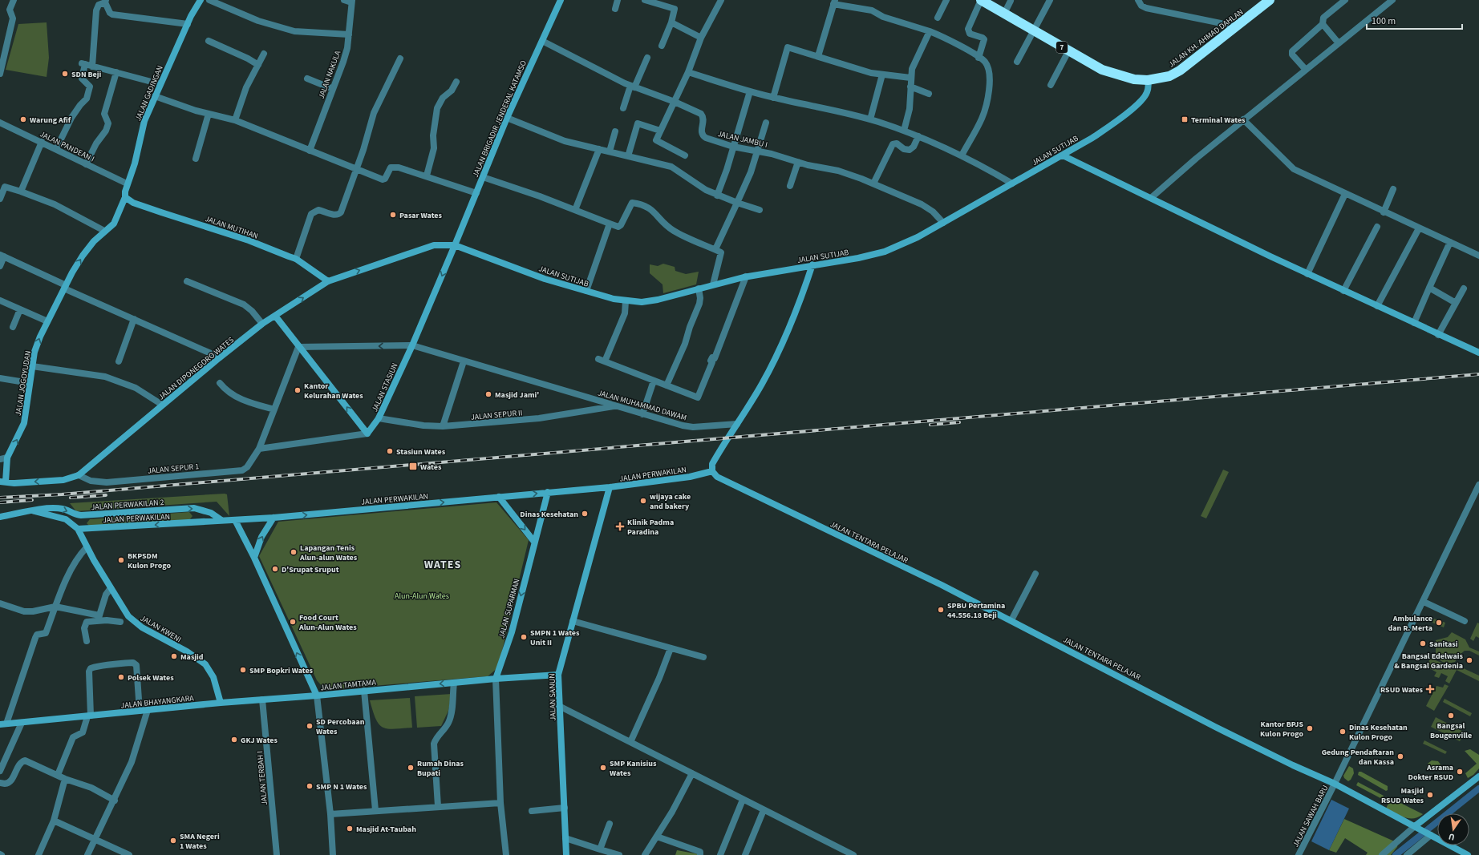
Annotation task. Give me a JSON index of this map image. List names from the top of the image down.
{
  "streets": {
    "highway": ["JALAN KH. AHMAD DAHLAN", "7"],
    "main road": [
      "JALAN GADINGAN",
      "JALAN BRIGADIR JENDERAL KATAMSO",
      "JALAN SUTIJAB",
      "JALAN MUTIHAN",
      "JALAN DIPONEGORO WATES",
      "JALAN JOGOYUDAN",
      "JALAN STASIUN",
      "JALAN PERWAKILAN",
      "JALAN PERWAKILAN 2",
      "JALAN TENTARA PELAJAR",
      "JALAN SUPARMAN",
      "JALAN KWENI",
      "JALAN TAMTAMA",
      "JALAN SANUN",
      "JALAN BHAYANGKARA"
    ],
    "street": [
      "JALAN NAKULA",
      "JALAN JAMBU I",
      "JALAN PANDEAN I",
      "JALAN MUHAMMAD DAWAM",
      "JALAN SEPUR II",
      "JALAN SEPUR 1",
      "JALAN TERBAH I",
      "JALAN SAWAH BARU"
    ]
  },
  "crossings": [
    ["JALAN KH. AHMAD DAHLAN", "7"],
    ["JALAN KH. AHMAD DAHLAN", "JALAN SUTIJAB"],
    ["7", "JALAN SUTIJAB"],
    ["JALAN GADINGAN", "JALAN PANDEAN I"],
    ["JALAN GADINGAN", "JALAN MUTIHAN"],
    ["JALAN GADINGAN", "JALAN JOGOYUDAN"],
    ["JALAN BRIGADIR JENDERAL KATAMSO", "JALAN JAMBU I"],
    ["JALAN BRIGADIR JENDERAL KATAMSO", "JALAN SUTIJAB"],
    ["JALAN BRIGADIR JENDERAL KATAMSO", "JALAN DIPONEGORO WATES"],
    ["JALAN BRIGADIR JENDERAL KATAMSO", "JALAN STASIUN"],
    ["JALAN JAMBU I", "JALAN SUTIJAB"],
    ["JALAN SUTIJAB", "JALAN DIPONEGORO WATES"],
    ["JALAN SUTIJAB", "JALAN STASIUN"],
    ["JALAN MUTIHAN", "JALAN DIPONEGORO WATES"],
    ["JALAN MUTIHAN", "JALAN JOGOYUDAN"],
    ["JALAN DIPONEGORO WATES", "JALAN JOGOYUDAN"],
    ["JALAN DIPONEGORO WATES", "JALAN STASIUN"],
    ["JALAN DIPONEGORO WATES", "JALAN SEPUR 1"],
    ["JALAN JOGOYUDAN", "JALAN SEPUR 1"],
    ["JALAN STASIUN", "JALAN MUHAMMAD DAWAM"],
    ["JALAN STASIUN", "JALAN SEPUR II"],
    ["JALAN MUHAMMAD DAWAM", "JALAN SEPUR II"],
    ["JALAN MUHAMMAD DAWAM", "JALAN SEPUR 1"],
    ["JALAN PERWAKILAN", "JALAN PERWAKILAN 2"],
    ["JALAN PERWAKILAN", "JALAN TENTARA PELAJAR"],
    ["JALAN PERWAKILAN", "JALAN SUPARMAN"],
    ["JALAN PERWAKILAN", "JALAN KWENI"],
    ["JALAN PERWAKILAN", "JALAN TAMTAMA"],
    ["JALAN PERWAKILAN", "JALAN SANUN"],
    ["JALAN TENTARA PELAJAR", "JALAN SAWAH BARU"],
    ["JALAN SUPARMAN", "JALAN TAMTAMA"],
    ["JALAN KWENI", "JALAN BHAYANGKARA"],
    ["JALAN TAMTAMA", "JALAN SANUN"],
    ["JALAN TAMTAMA", "JALAN BHAYANGKARA"],
    ["JALAN BHAYANGKARA", "JALAN TERBAH I"]
  ],
  "one_way": [
    "JALAN DIPONEGORO WATES",
    "JALAN STASIUN",
    "JALAN PERWAKILAN 2",
    "JALAN SUPARMAN",
    "JALAN TAMTAMA"
  ],
  "districts": ["WATES"],
  "parks": ["Alun-Alun Wates"],
  "places": {
    "other": [
      "SDN Beji",
      "Warung Afif",
      "Pasar Wates",
      "Kantor Kelurahan Wates",
      "Masjid Jami'",
      "Stasiun Wates",
      "wijaya cake and bakery",
      "Dinas Kesehatan",
      "Lapangan Tenis Alun-alun Wates",
      "BKPSDM Kulon Progo",
      "D'Srupat Sruput",
      "SPBU Pertamina 44.556.18 Beji",
      "Food Court Alun-Alun Wates",
      "Ambulance dan R. Merta",
      "SMPN 1 Wates Unit II",
      "Sanitasi",
      "Masjid",
      "Bangsal Edelwais & Bangsal Gardenia",
      "SMP Bopkri Wates",
      "Polsek Wates",
      "Bangsal Bougenville",
      "SD Percobaan Wates",
      "Kantor BPJS Kulon Progo",
      "Dinas Kesehatan Kulon Progo",
      "GKJ Wates",
      "Gedung Pendaftaran dan Kassa",
      "Rumah Dinas Bupati",
      "SMP Kanisius Wates",
      "Asrama Dokter RSUD",
      "SMP N 1 Wates",
      "Masjid RSUD Wates",
      "Masjid At-Taubah",
      "SMA Negeri 1 Wates"
    ],
    "transit": ["Terminal Wates", "Wates"],
    "health": ["Klinik Padma Paradina", "RSUD Wates"]
  },
  "scale_bar": "100 m",
  "north": "bottom"
}
